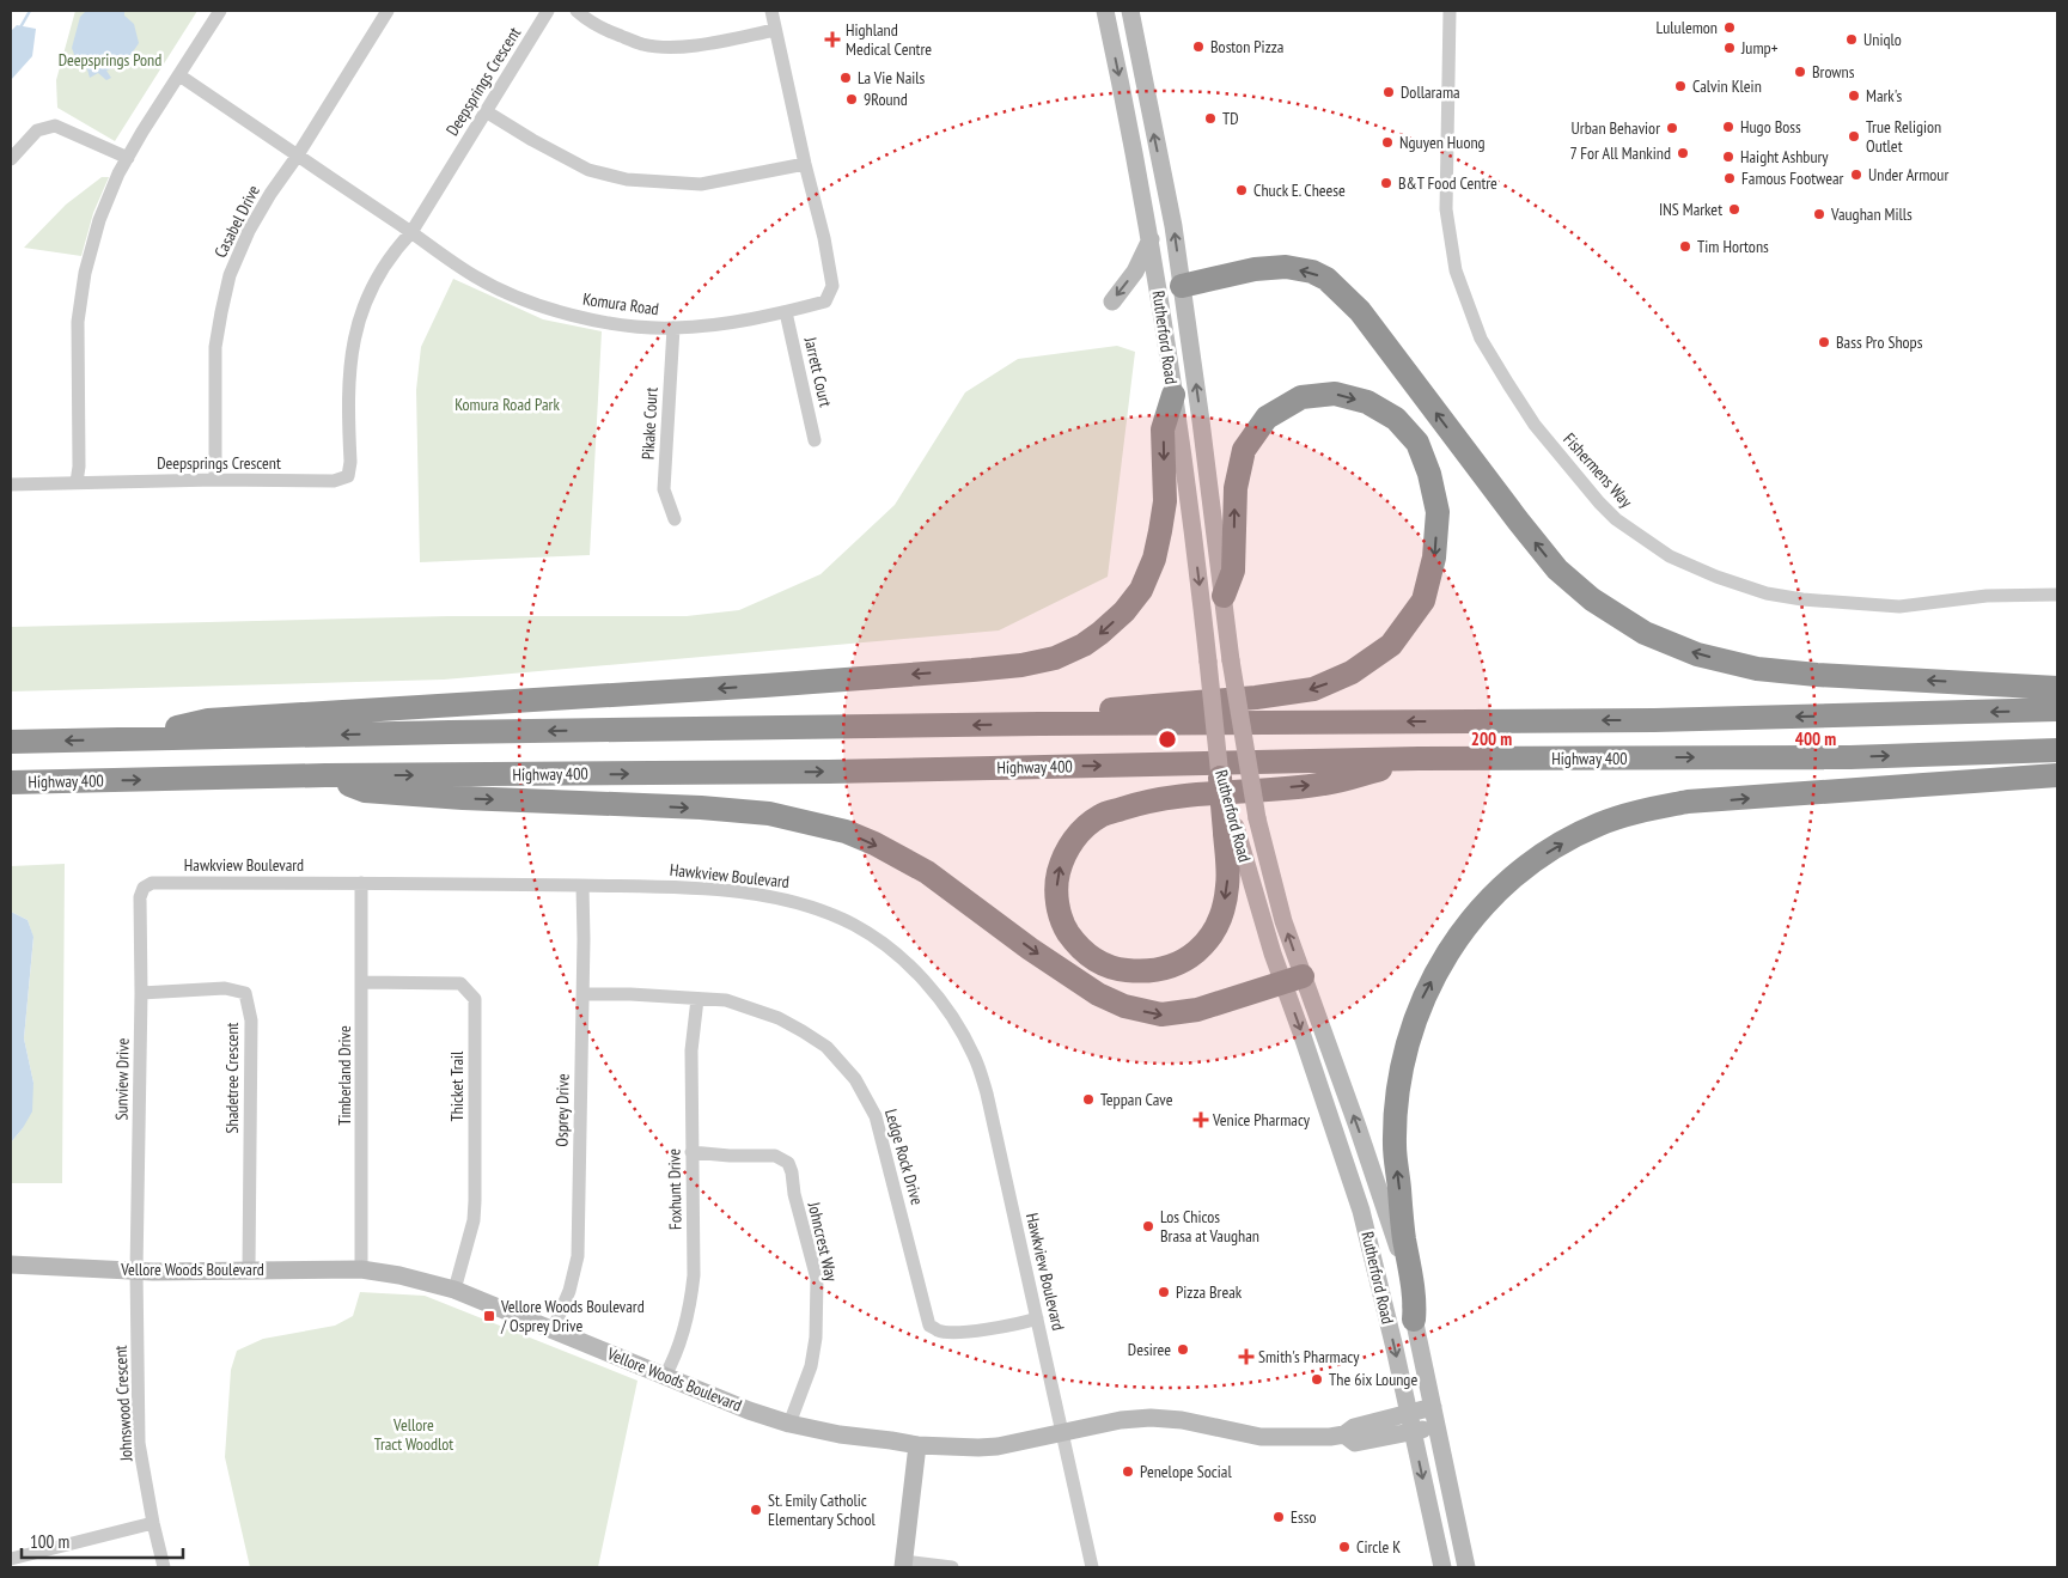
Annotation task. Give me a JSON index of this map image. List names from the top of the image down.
{
  "streets": {
    "highway": ["Highway 400"],
    "main road": ["Rutherford Road", "Vellore Woods Boulevard"],
    "street": [
      "Deepsprings Crescent",
      "Casabel Drive",
      "Komura Road",
      "Jarrett Court",
      "Pikake Court",
      "Fishermens Way",
      "Hawkview Boulevard",
      "Timberland Drive",
      "Shadetree Crescent",
      "Sunview Drive",
      "Thicket Trail",
      "Osprey Drive",
      "Ledge Rock Drive",
      "Foxhunt Drive",
      "Johncrest Way",
      "Johnswood Crescent"
    ]
  },
  "crossings": [
    ["Deepsprings Crescent", "Casabel Drive"],
    ["Deepsprings Crescent", "Komura Road"],
    ["Casabel Drive", "Komura Road"],
    ["Komura Road", "Jarrett Court"],
    ["Komura Road", "Pikake Court"],
    ["Rutherford Road", "Vellore Woods Boulevard"],
    ["Hawkview Boulevard", "Timberland Drive"],
    ["Hawkview Boulevard", "Sunview Drive"],
    ["Hawkview Boulevard", "Osprey Drive"],
    ["Hawkview Boulevard", "Ledge Rock Drive"],
    ["Hawkview Boulevard", "Vellore Woods Boulevard"],
    ["Timberland Drive", "Thicket Trail"],
    ["Timberland Drive", "Vellore Woods Boulevard"],
    ["Shadetree Crescent", "Sunview Drive"],
    ["Shadetree Crescent", "Vellore Woods Boulevard"],
    ["Sunview Drive", "Vellore Woods Boulevard"],
    ["Sunview Drive", "Johnswood Crescent"],
    ["Thicket Trail", "Vellore Woods Boulevard"],
    ["Osprey Drive", "Ledge Rock Drive"],
    ["Osprey Drive", "Vellore Woods Boulevard"],
    ["Ledge Rock Drive", "Foxhunt Drive"],
    ["Foxhunt Drive", "Johncrest Way"],
    ["Foxhunt Drive", "Vellore Woods Boulevard"],
    ["Johncrest Way", "Vellore Woods Boulevard"],
    ["Vellore Woods Boulevard", "Johnswood Crescent"]
  ],
  "parks": ["Deepsprings Pond", "Komura Road Park", "Vellore Tract Woodlot"],
  "places": {
    "other": [
      "Lululemon",
      "Uniqlo",
      "Boston Pizza",
      "Jump+",
      "Browns",
      "La Vie Nails",
      "Calvin Klein",
      "Dollarama",
      "Mark's",
      "9Round",
      "TD",
      "Hugo Boss",
      "Urban Behavior",
      "True Religion Outlet",
      "Nguyen Huong",
      "7 For All Mankind",
      "Haight Ashbury",
      "Under Armour",
      "Famous Footwear",
      "B&T Food Centre",
      "Chuck E. Cheese",
      "INS Market",
      "Vaughan Mills",
      "Tim Hortons",
      "Bass Pro Shops",
      "Teppan Cave",
      "Los Chicos Brasa at Vaughan",
      "Pizza Break",
      "Desiree",
      "The 6ix Lounge",
      "Penelope Social",
      "St. Emily Catholic Elementary School",
      "Esso",
      "Circle K"
    ],
    "health": ["Highland Medical Centre", "Venice Pharmacy", "Smith's Pharmacy"],
    "transit": ["Vellore Woods Boulevard / Osprey Drive"]
  },
  "scale_bar": "100 m",
  "rings": ["200 m", "400 m"]
}
